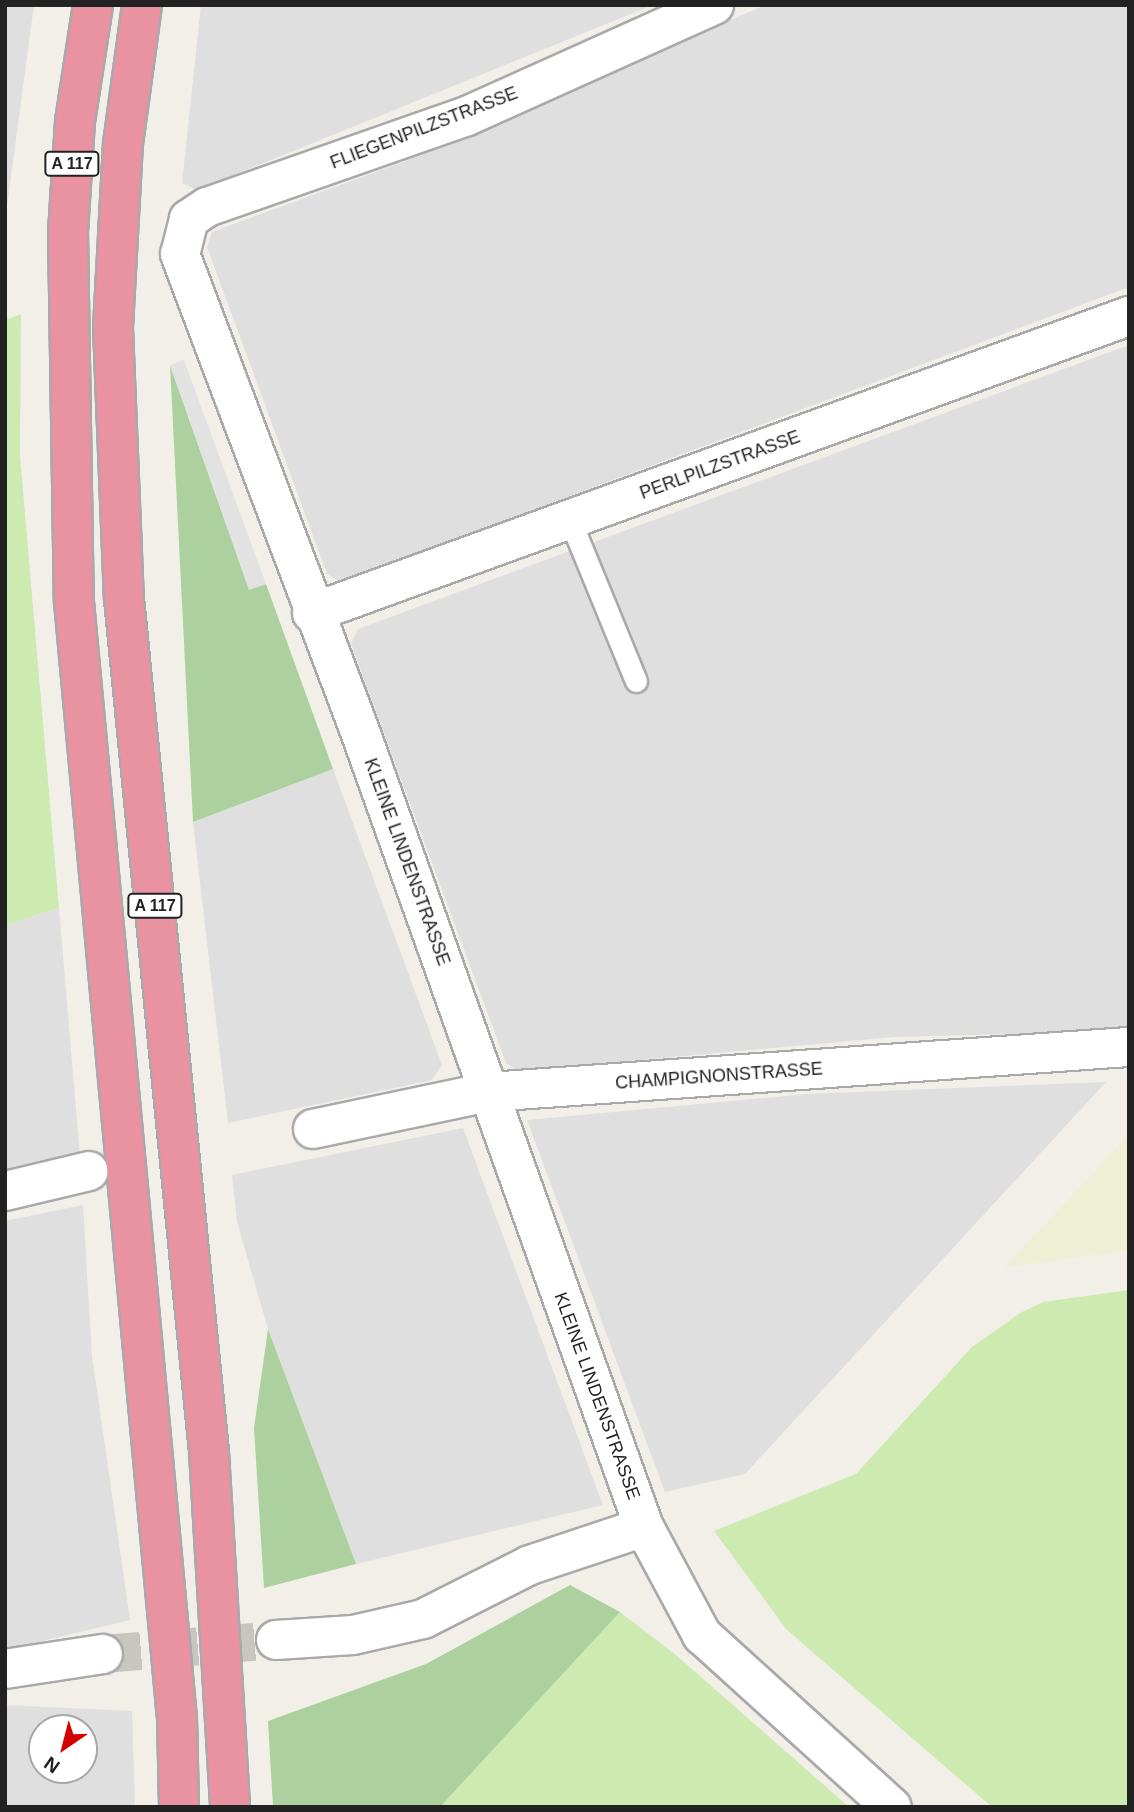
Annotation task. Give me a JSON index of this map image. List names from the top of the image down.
{
  "streets": {
    "highway": ["A 117"],
    "street": [
      "FLIEGENPILZSTRASSE",
      "PERLPILZSTRASSE",
      "KLEINE LINDENSTRASSE",
      "CHAMPIGNONSTRASSE"
    ]
  },
  "crossings": [
    ["FLIEGENPILZSTRASSE", "KLEINE LINDENSTRASSE"],
    ["PERLPILZSTRASSE", "KLEINE LINDENSTRASSE"],
    ["KLEINE LINDENSTRASSE", "CHAMPIGNONSTRASSE"]
  ],
  "north": "bottom left"
}
